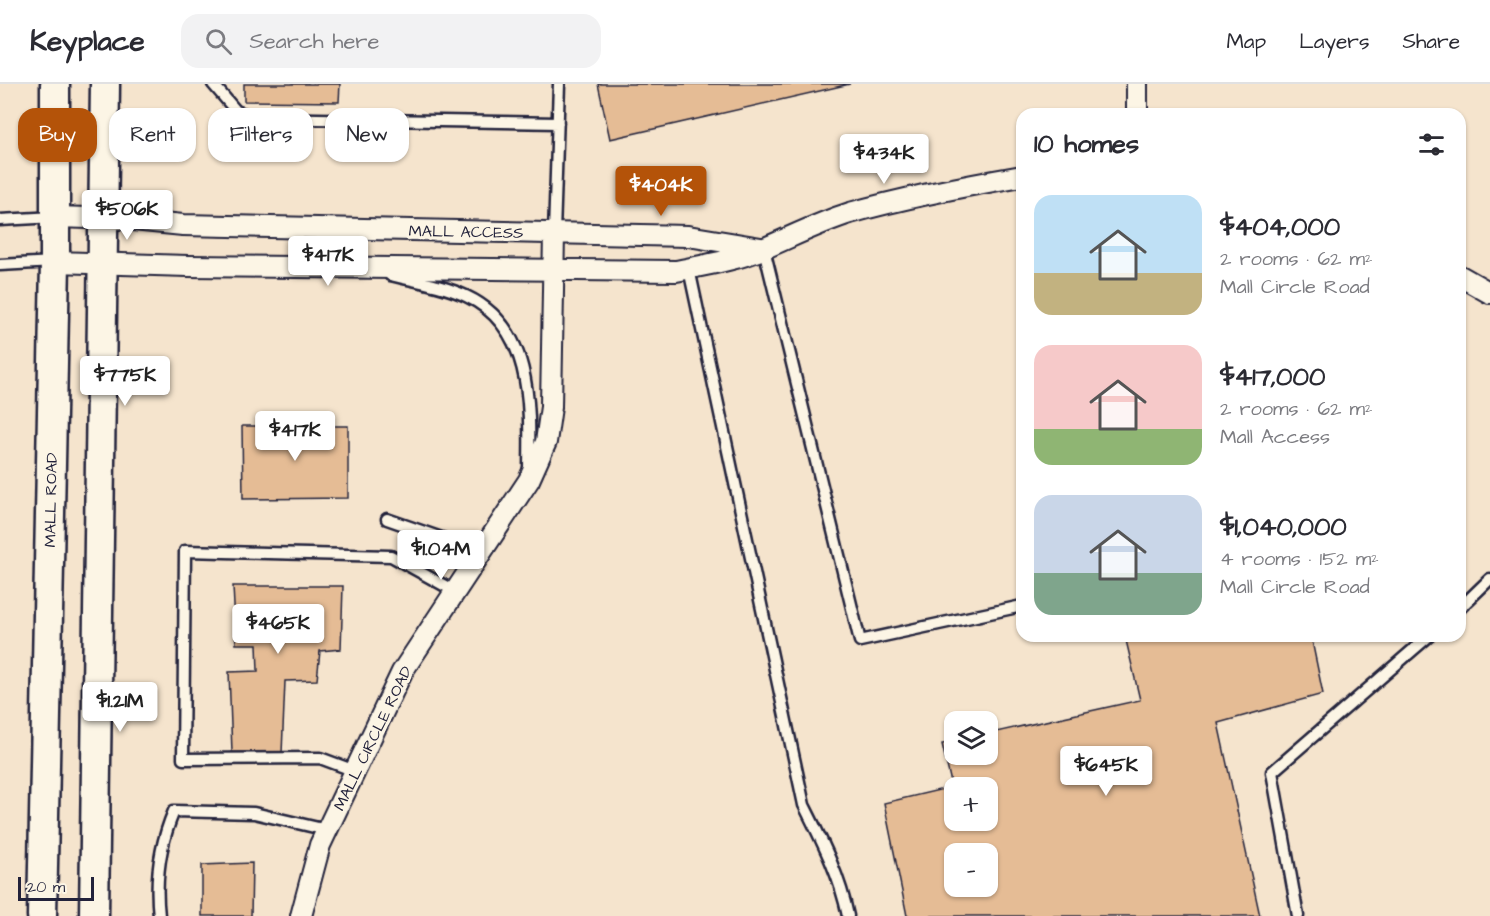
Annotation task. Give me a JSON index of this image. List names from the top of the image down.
{
  "streets": {
    "main road": ["MALL ROAD"],
    "street": ["MALL ACCESS", "MALL CIRCLE ROAD"]
  },
  "crossings": [
    ["MALL ACCESS", "MALL ROAD"],
    ["MALL ACCESS", "MALL CIRCLE ROAD"]
  ],
  "scale_bar": "20 m",
  "page": {
    "header": "Keyplace",
    "search": "Search here",
    "nav": ["Map", "Layers", "Share"],
    "chip": [
      "Buy",
      "Rent",
      "Filters",
      "New"
    ],
    "heading": "10 homes",
    "price": [
      "$434K",
      "$404K",
      "$506K",
      "$417K",
      "$775K",
      "$417K",
      "$1.04M",
      "$465K",
      "$1.21M",
      "$645K"
    ],
    "list": [
      {
        "name": "$404,000",
        "note": "2 rooms · 62 m² · Mall Circle Road"
      },
      {
        "name": "$417,000",
        "note": "2 rooms · 62 m² · Mall Access"
      },
      {
        "name": "$1,040,000",
        "note": "4 rooms · 152 m² · Mall Circle Road"
      }
    ],
    "map_buttons": ["+", "−"],
    "scale": "20 m"
  }
}
